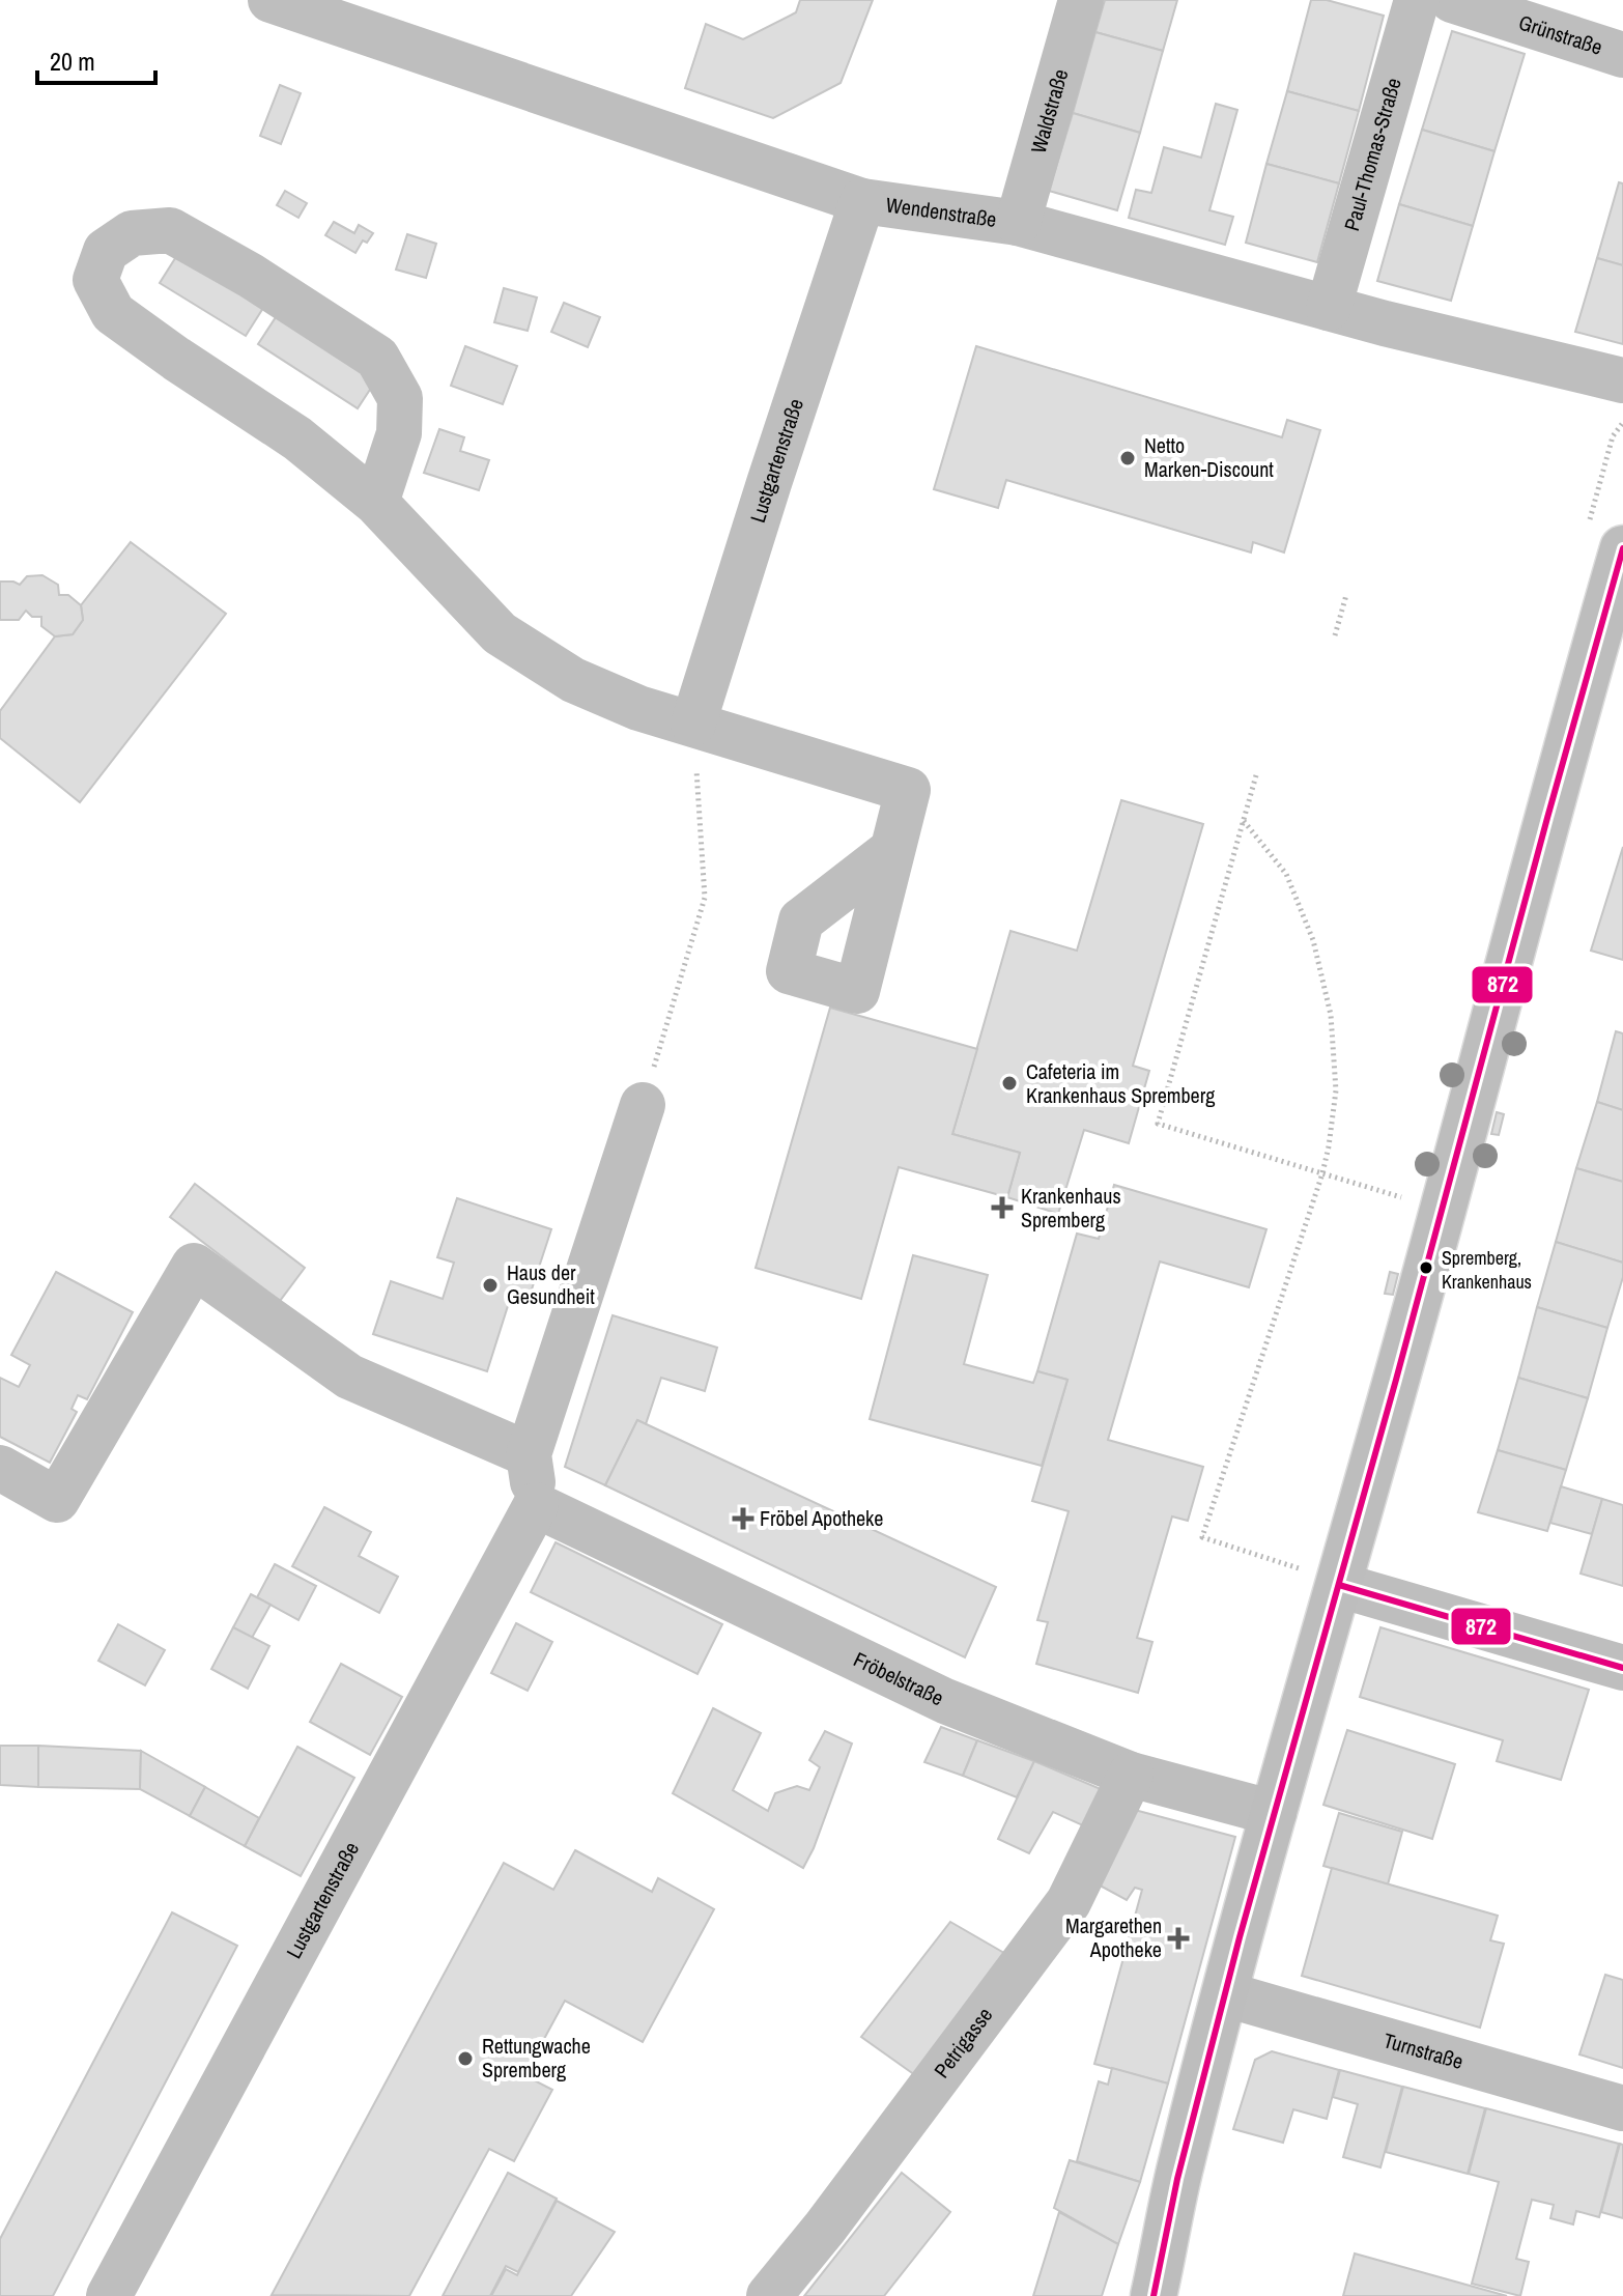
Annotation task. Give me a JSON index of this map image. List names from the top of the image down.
{
  "streets": {
    "street": [
      "Grünstraße",
      "Waldstraße",
      "Paul-Thomas-Straße",
      "Wendenstraße",
      "Lustgartenstraße",
      "Fröbelstraße",
      "Petrigasse",
      "Turnstraße"
    ]
  },
  "crossings": [
    ["Waldstraße", "Wendenstraße"],
    ["Paul-Thomas-Straße", "Wendenstraße"],
    ["Wendenstraße", "Lustgartenstraße"],
    ["Lustgartenstraße", "Fröbelstraße"],
    ["Fröbelstraße", "Petrigasse"]
  ],
  "places": {
    "other": [
      "Netto Marken-Discount",
      "Cafeteria im Krankenhaus Spremberg",
      "Spremberg, Krankenhaus",
      "Haus der Gesundheit",
      "Rettungwache Spremberg"
    ],
    "health": ["Krankenhaus Spremberg", "Fröbel Apotheke", "Margarethen Apotheke"]
  },
  "lines": ["transit line 872"],
  "scale_bar": "20 m"
}
